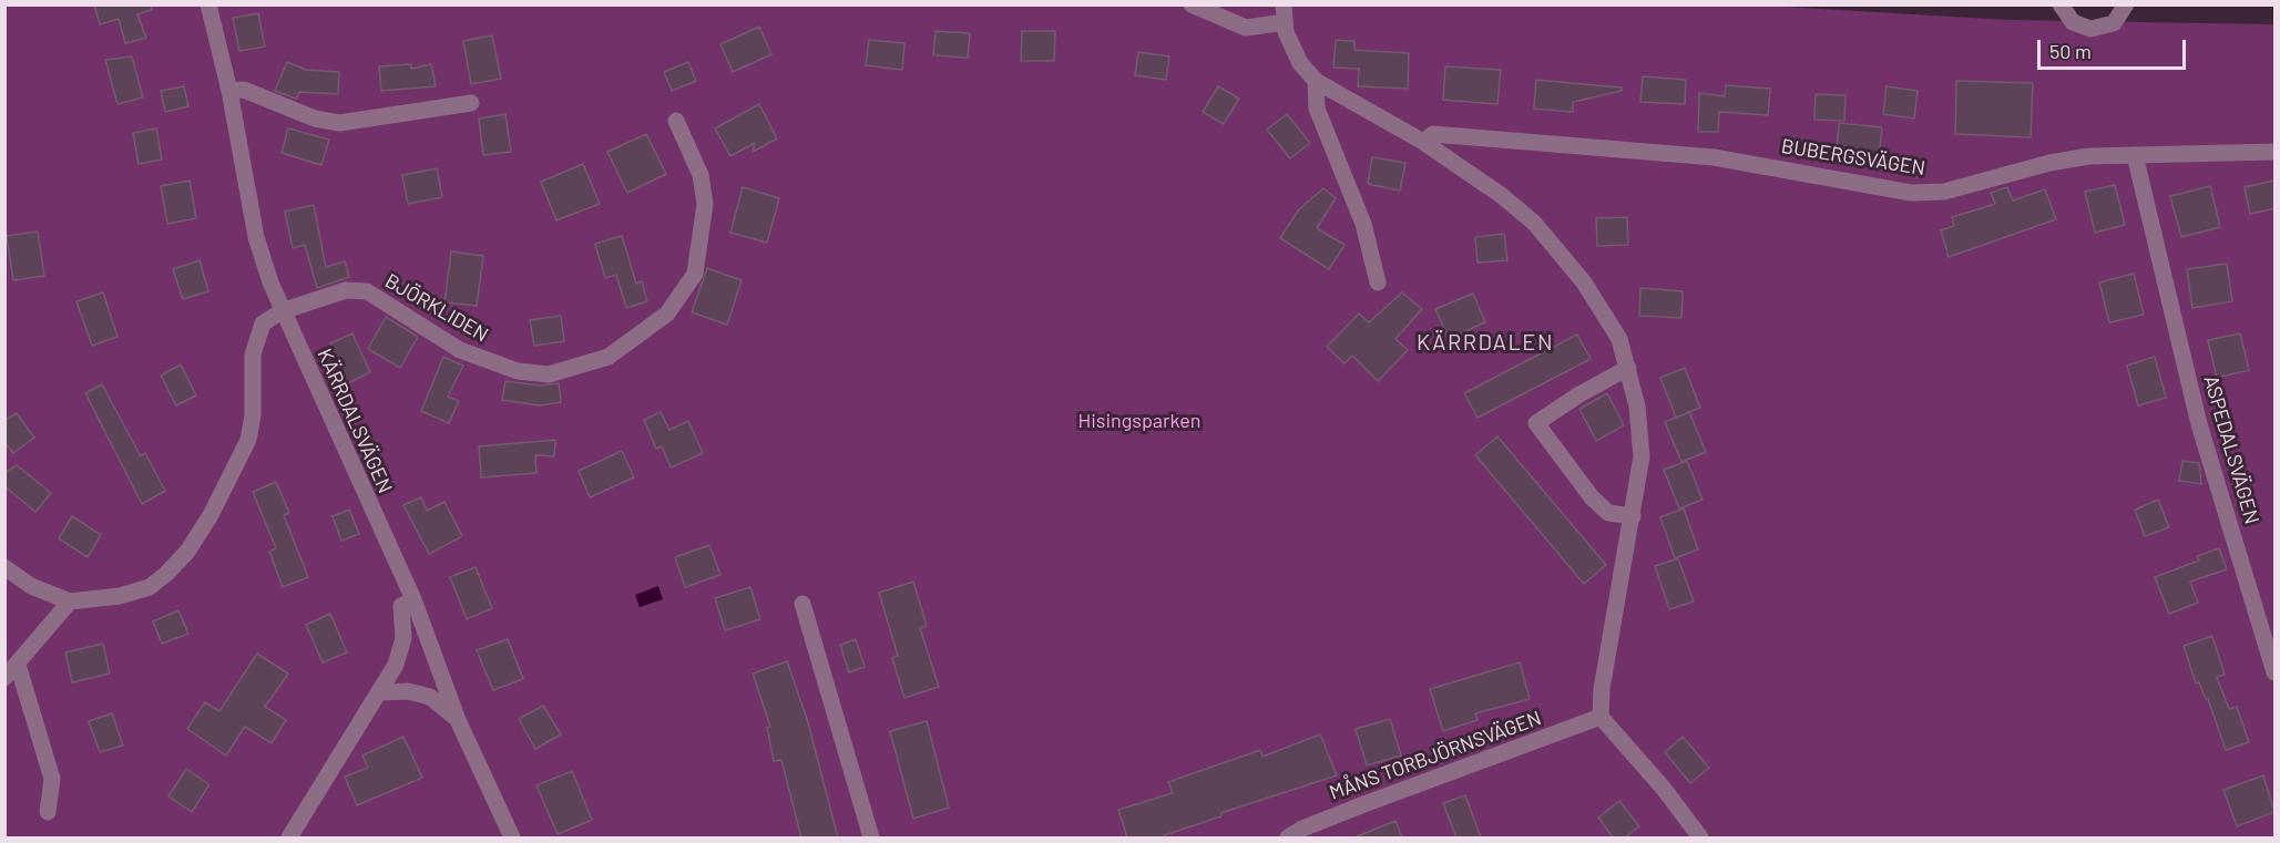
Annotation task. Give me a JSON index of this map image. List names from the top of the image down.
{
  "streets": {
    "street": [
      "BUBERGSVÄGEN",
      "BJÖRKLIDEN",
      "KÄRRDALSVÄGEN",
      "ASPEDALSVÄGEN",
      "MÅNS TORBJÖRNSVÄGEN"
    ]
  },
  "crossings": [
    ["BUBERGSVÄGEN", "ASPEDALSVÄGEN"],
    ["BJÖRKLIDEN", "KÄRRDALSVÄGEN"]
  ],
  "districts": ["KÄRRDALEN"],
  "parks": ["Hisingsparken"],
  "scale_bar": "50 m"
}
